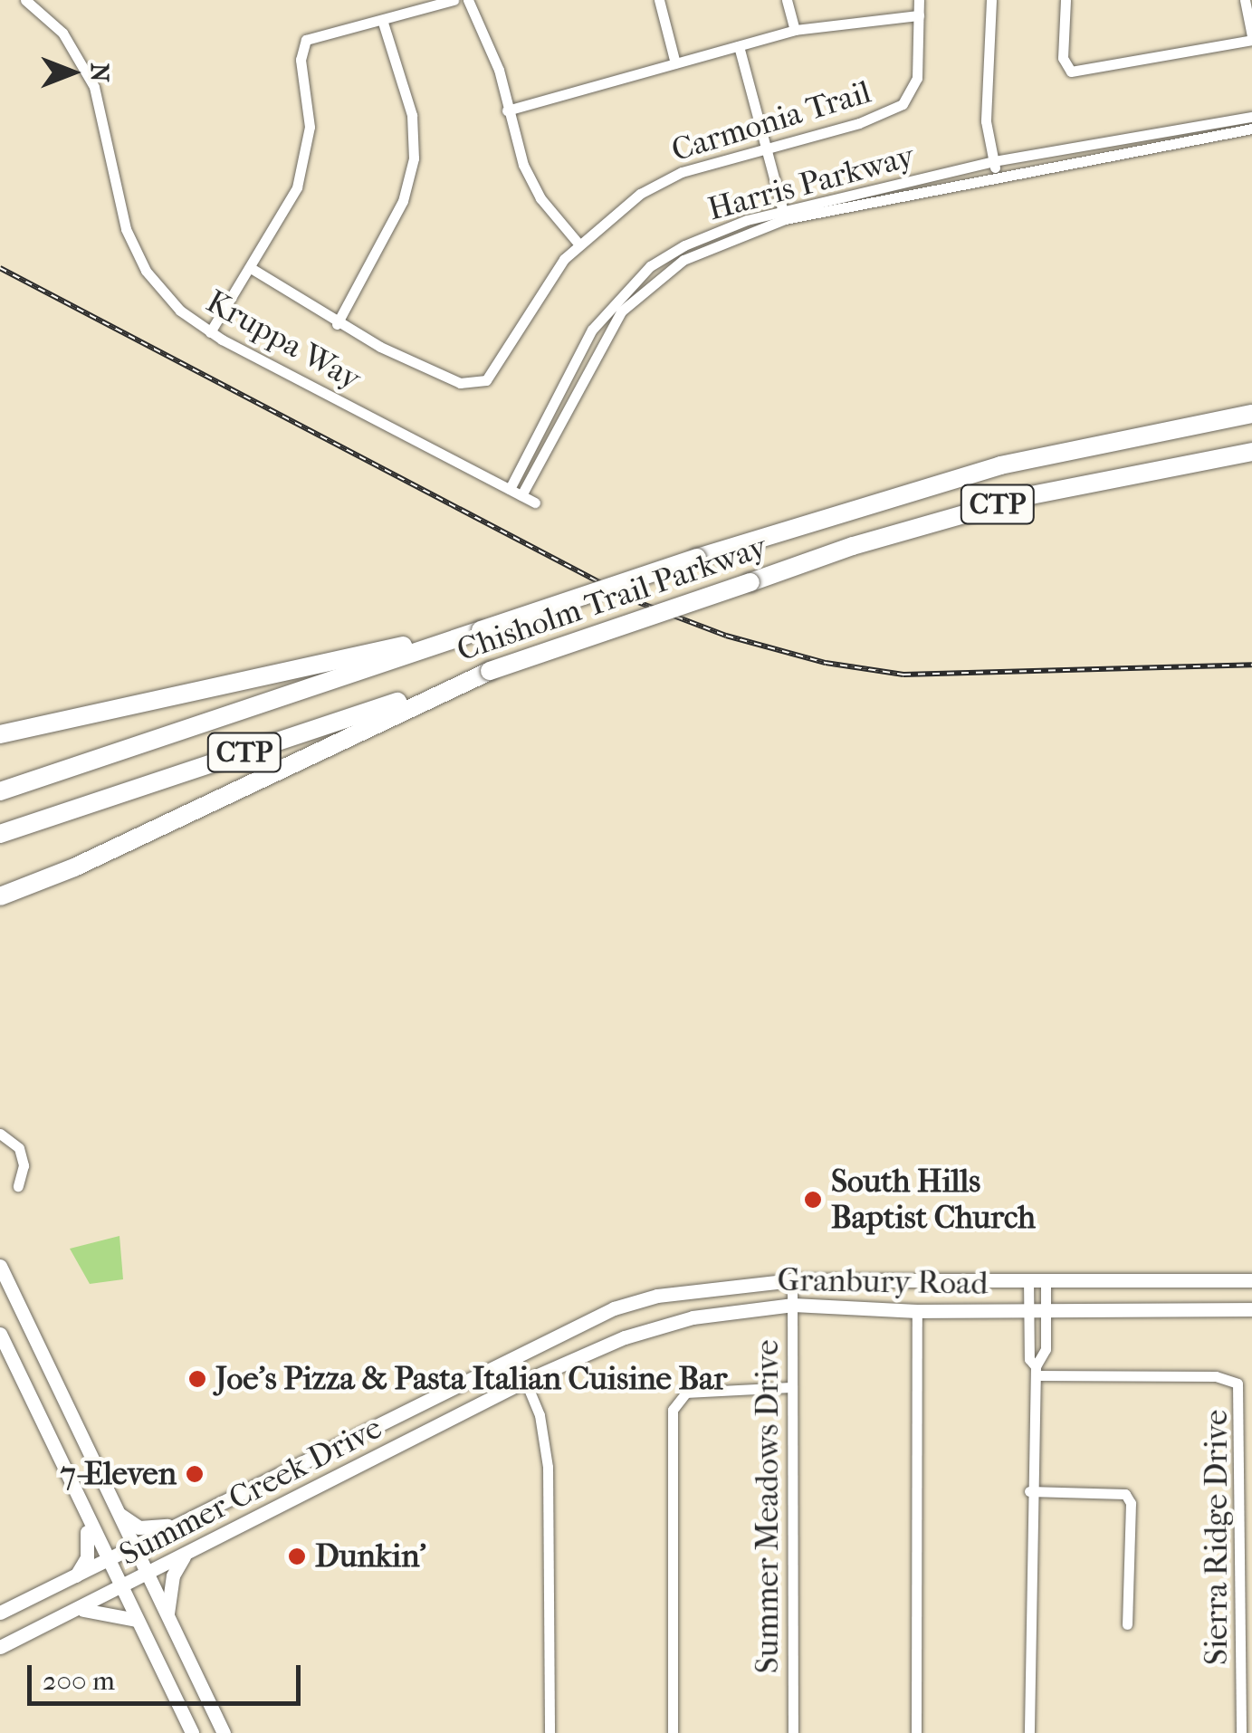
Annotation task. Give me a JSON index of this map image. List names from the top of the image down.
{
  "streets": {
    "highway": ["CTP", "Chisholm Trail Parkway"],
    "main road": ["Granbury Road", "Summer Creek Drive"],
    "street": [
      "Carmonia Trail",
      "Harris Parkway",
      "Kruppa Way",
      "Summer Meadows Drive",
      "Sierra Ridge Drive"
    ]
  },
  "crossings": [
    ["Harris Parkway", "Kruppa Way"],
    ["Granbury Road", "Summer Creek Drive"],
    ["Granbury Road", "Summer Meadows Drive"]
  ],
  "places": [
    "South Hills Baptist Church",
    "Joe's Pizza & Pasta Italian Cuisine Bar",
    "7-Eleven",
    "Dunkin'"
  ],
  "scale_bar": "200 m",
  "north": "right"
}
